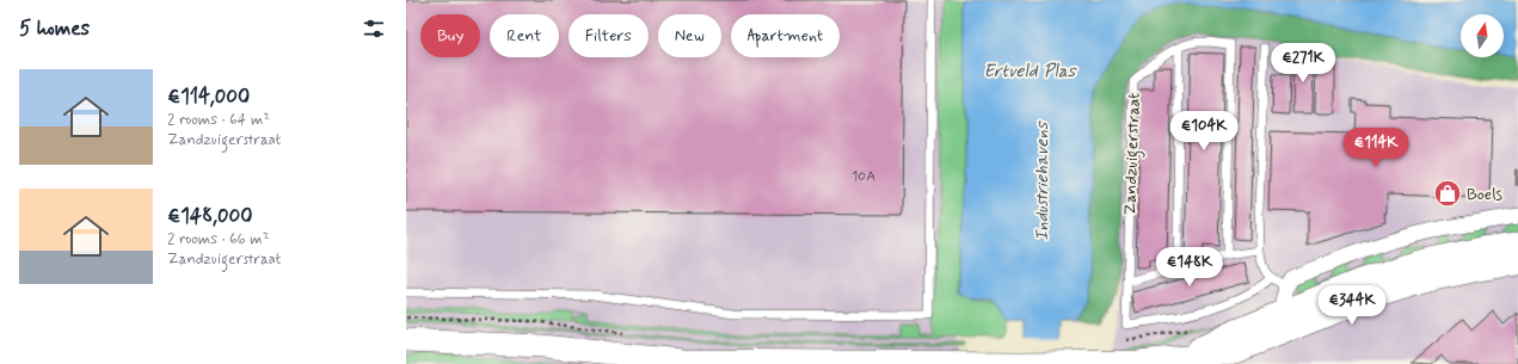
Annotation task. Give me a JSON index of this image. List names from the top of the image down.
{
  "streets": {
    "lane": ["Zandzuigerstraat"]
  },
  "water": ["Ertveld Plas", "Industriehavens"],
  "places": {
    "shop": ["Boels"]
  },
  "house_numbers": ["10A"],
  "north": "top",
  "page": {
    "heading": "5 homes",
    "chip": [
      "Buy",
      "Rent",
      "Filters",
      "New",
      "Apartment"
    ],
    "price": [
      "€271K",
      "€104K",
      "€114K",
      "€148K",
      "€344K"
    ],
    "list": [
      {
        "name": "€114,000",
        "note": "2 rooms · 64 m² · Zandzuigerstraat"
      },
      {
        "name": "€148,000",
        "note": "2 rooms · 66 m² · Zandzuigerstraat"
      }
    ]
  }
}
